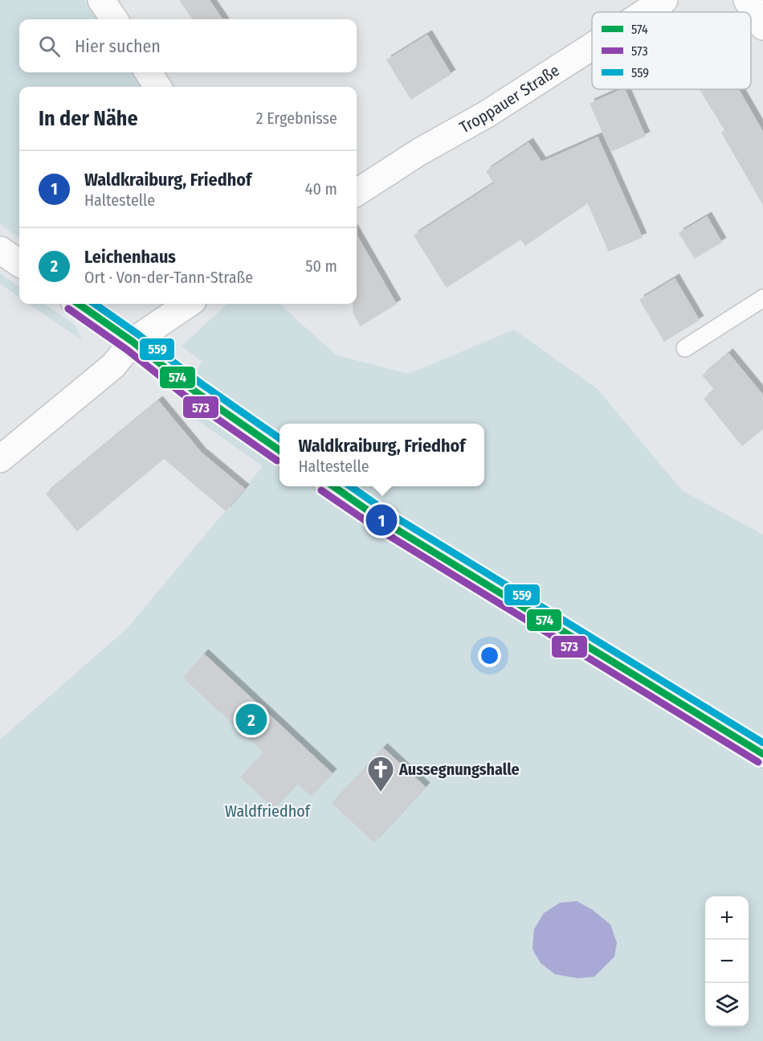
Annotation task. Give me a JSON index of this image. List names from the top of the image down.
{
  "streets": {
    "street": ["Troppauer Straße"]
  },
  "parks": ["Waldfriedhof"],
  "places": {
    "church": ["Aussegnungshalle"]
  },
  "lines": ["transit line 574", "transit line 559", "transit line 573"],
  "legend": ["574", "573", "559"],
  "page": {
    "search": "Hier suchen",
    "heading": ["In der Nähe", "2 Ergebnisse"],
    "list": [
      {
        "mark": "1",
        "name": "Waldkraiburg, Friedhof",
        "note": "Haltestelle",
        "value": "40 m"
      },
      {
        "mark": "2",
        "name": "Leichenhaus",
        "note": "Ort · Von-der-Tann-Straße",
        "value": "50 m"
      }
    ],
    "popup": ["Waldkraiburg, Friedhof", "Haltestelle"],
    "pins": ["1", "2"],
    "map_buttons": ["+", "−"]
  }
}
